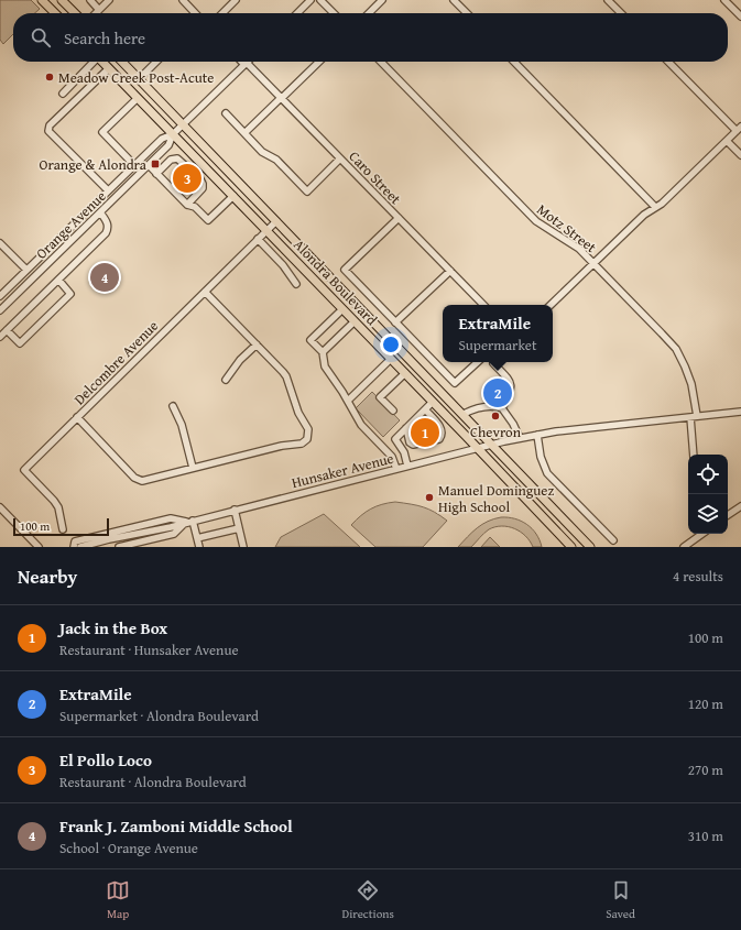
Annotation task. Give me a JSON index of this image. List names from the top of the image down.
{
  "streets": {
    "main road": ["Alondra Boulevard"],
    "street": [
      "Caro Street",
      "Orange Avenue",
      "Motz Street",
      "Delcombre Avenue",
      "Hunsaker Avenue"
    ]
  },
  "crossings": [
    ["Caro Street", "Orange Avenue"],
    ["Orange Avenue", "Alondra Boulevard"],
    ["Motz Street", "Hunsaker Avenue"],
    ["Alondra Boulevard", "Delcombre Avenue"],
    ["Alondra Boulevard", "Hunsaker Avenue"]
  ],
  "places": {
    "other": ["Meadow Creek Post-Acute", "Chevron", "Manuel Dominguez High School"],
    "transit": ["Orange & Alondra"]
  },
  "scale_bar": "100 m",
  "page": {
    "search": "Search here",
    "pins": [
      "3",
      "4",
      "2",
      "1"
    ],
    "popup": ["ExtraMile", "Supermarket"],
    "scale": "100 m",
    "heading": ["Nearby", "4 results"],
    "list": [
      {
        "mark": "1",
        "name": "Jack in the Box",
        "note": "Restaurant · Hunsaker Avenue",
        "value": "100 m"
      },
      {
        "mark": "2",
        "name": "ExtraMile",
        "note": "Supermarket · Alondra Boulevard",
        "value": "120 m"
      },
      {
        "mark": "3",
        "name": "El Pollo Loco",
        "note": "Restaurant · Alondra Boulevard",
        "value": "270 m"
      },
      {
        "mark": "4",
        "name": "Frank J. Zamboni Middle School",
        "note": "School · Orange Avenue",
        "value": "310 m"
      }
    ],
    "nav": ["Map", "Directions", "Saved"]
  }
}
